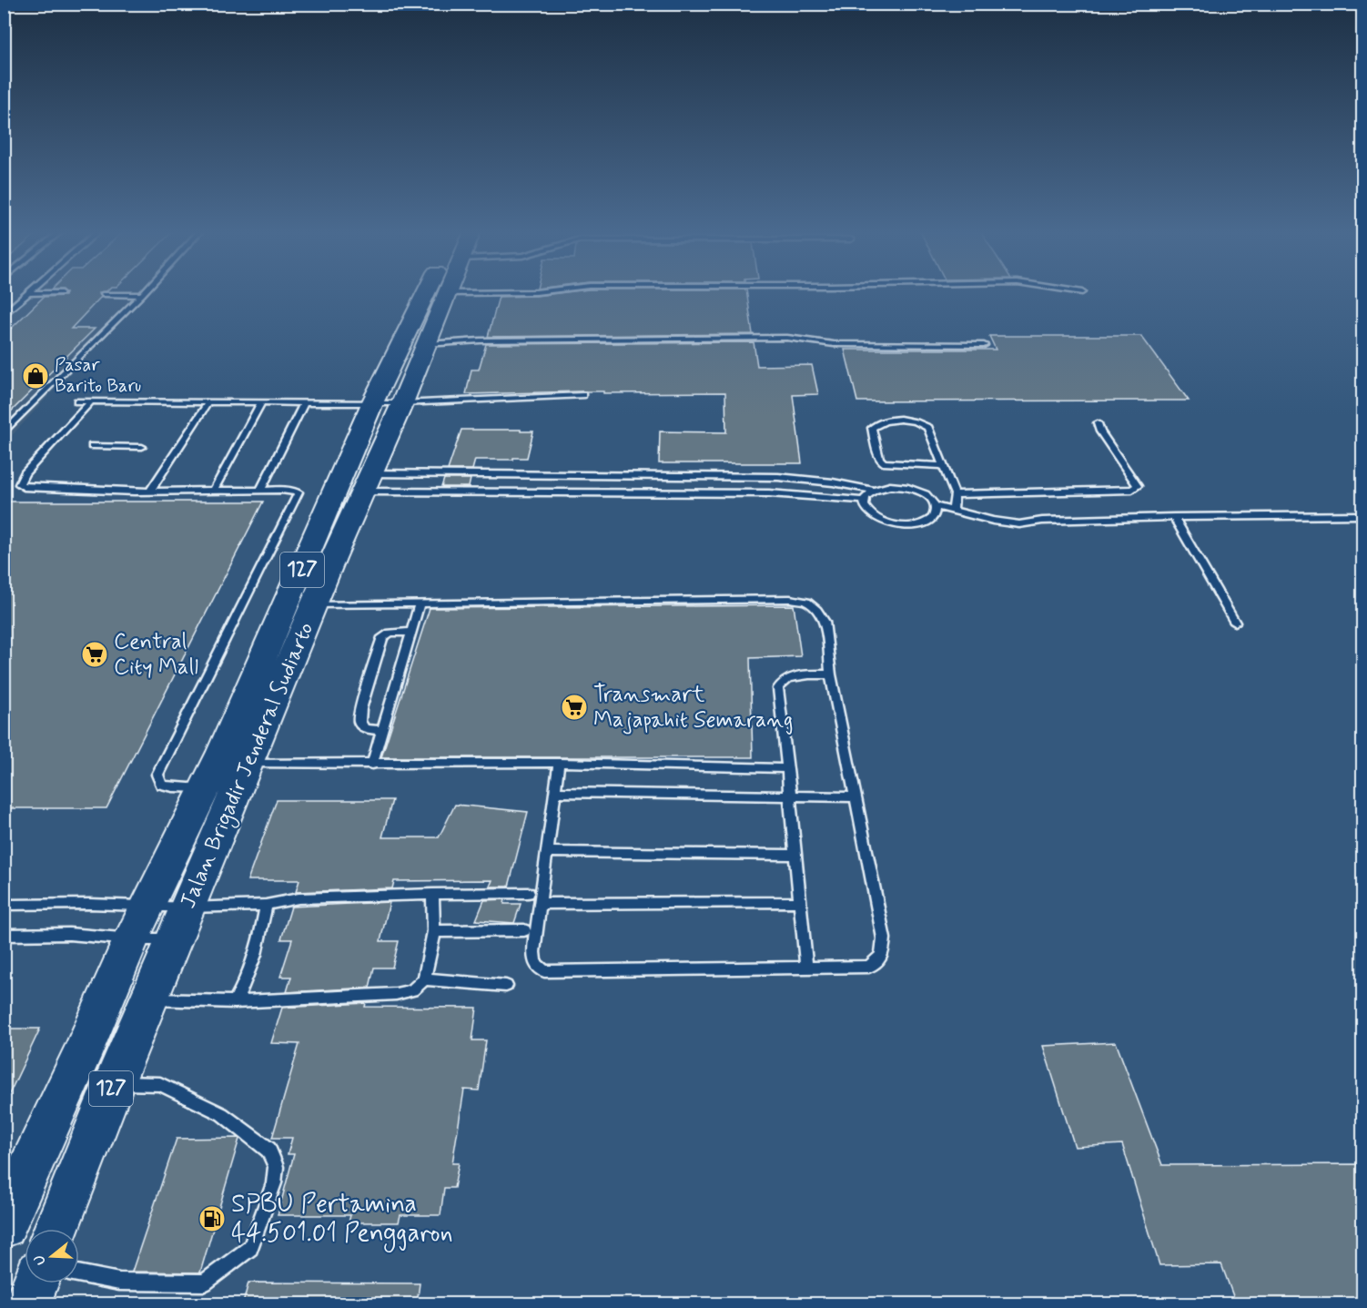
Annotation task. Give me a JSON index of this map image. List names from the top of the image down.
{
  "streets": {
    "main road": ["127", "Jalan Brigadir Jenderal Sudiarto"]
  },
  "places": {
    "shop": ["Pasar Barito Baru"],
    "supermarket": ["Central City Mall", "Transmart Majapahit Semarang"],
    "fuel station": ["SPBU Pertamina 44.501.01 Penggaron"]
  },
  "north": "left"
}
